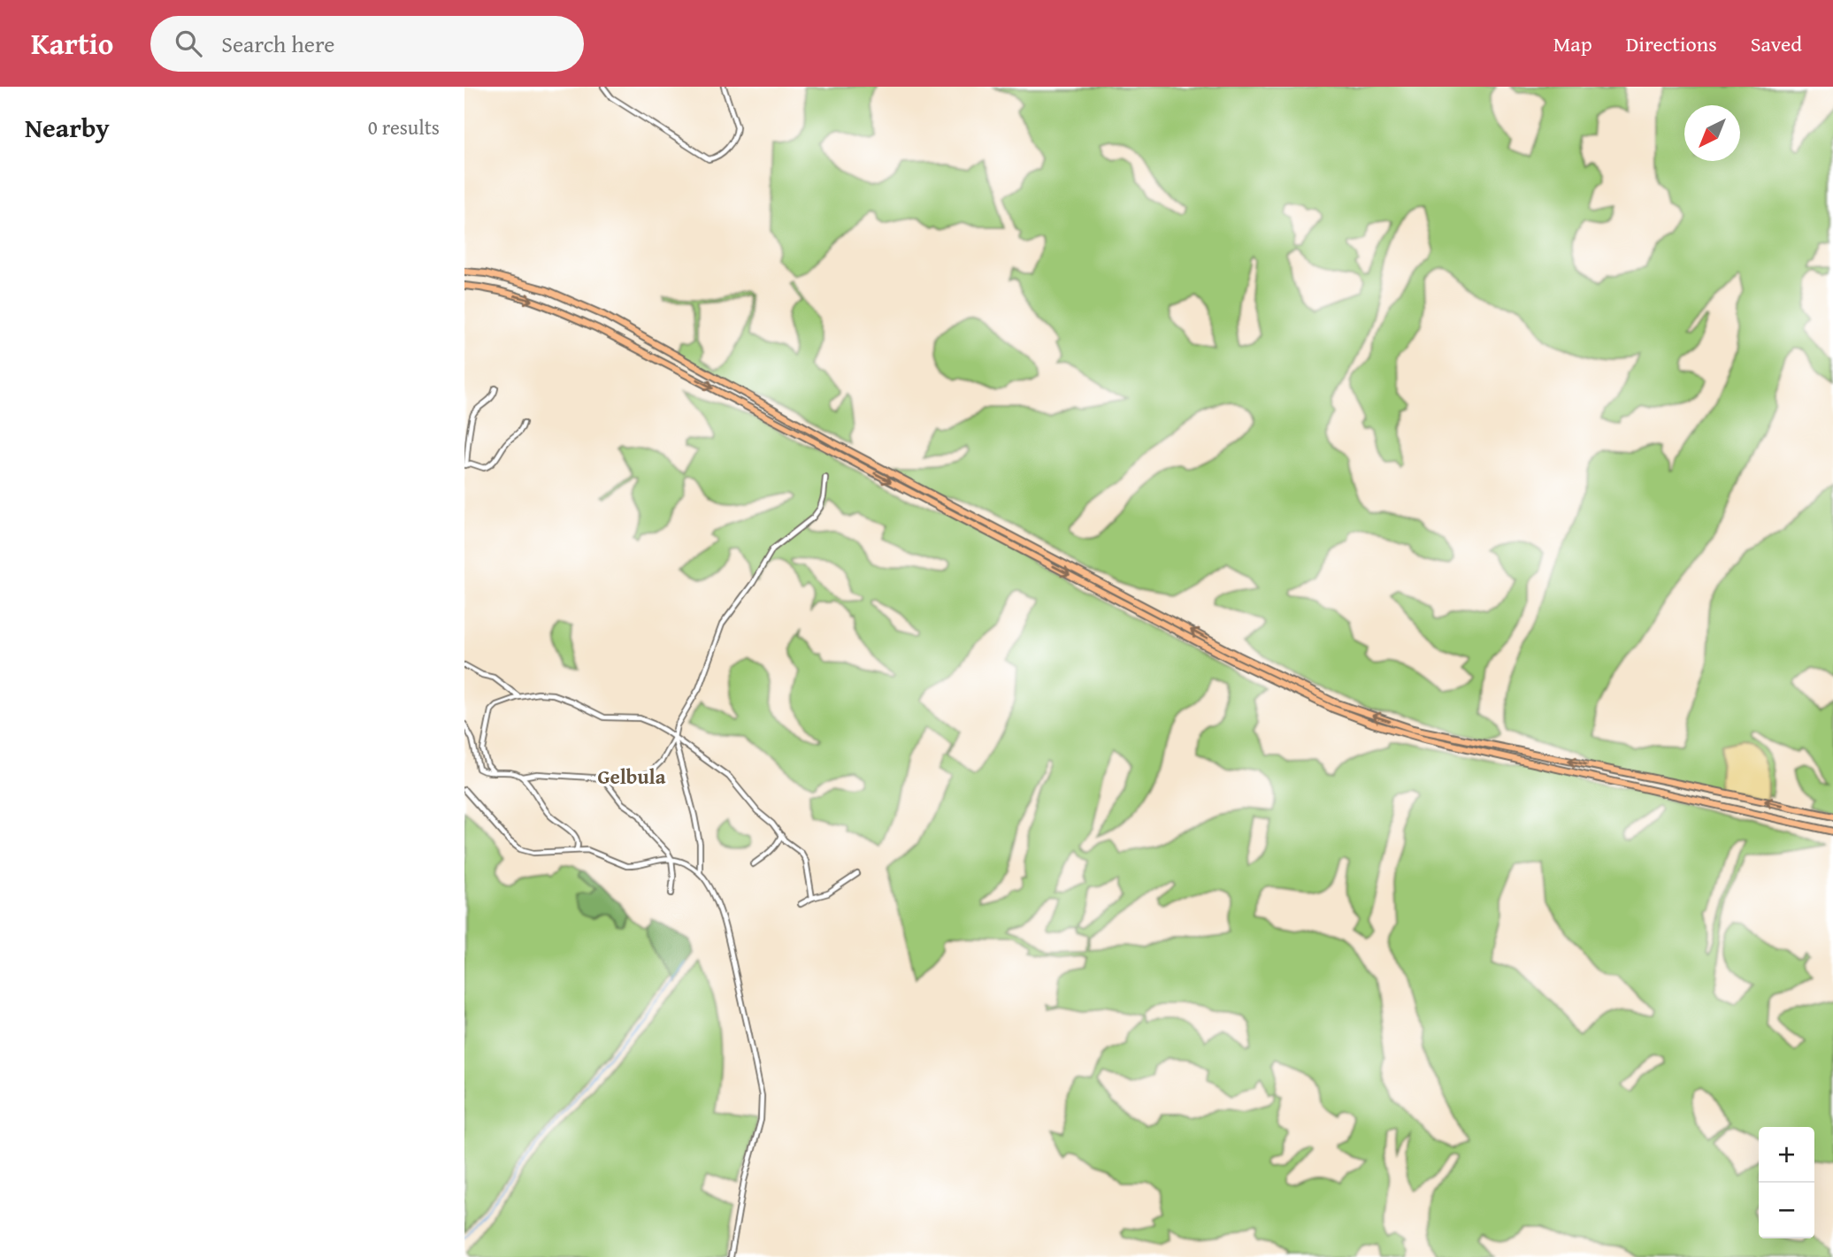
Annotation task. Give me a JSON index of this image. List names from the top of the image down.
{
  "districts": ["Gelbula"],
  "north": "bottom left",
  "page": {
    "header": "Kartio",
    "search": "Search here",
    "nav": ["Map", "Directions", "Saved"],
    "heading": ["Nearby", "0 results"],
    "map_buttons": ["+", "−"]
  }
}
